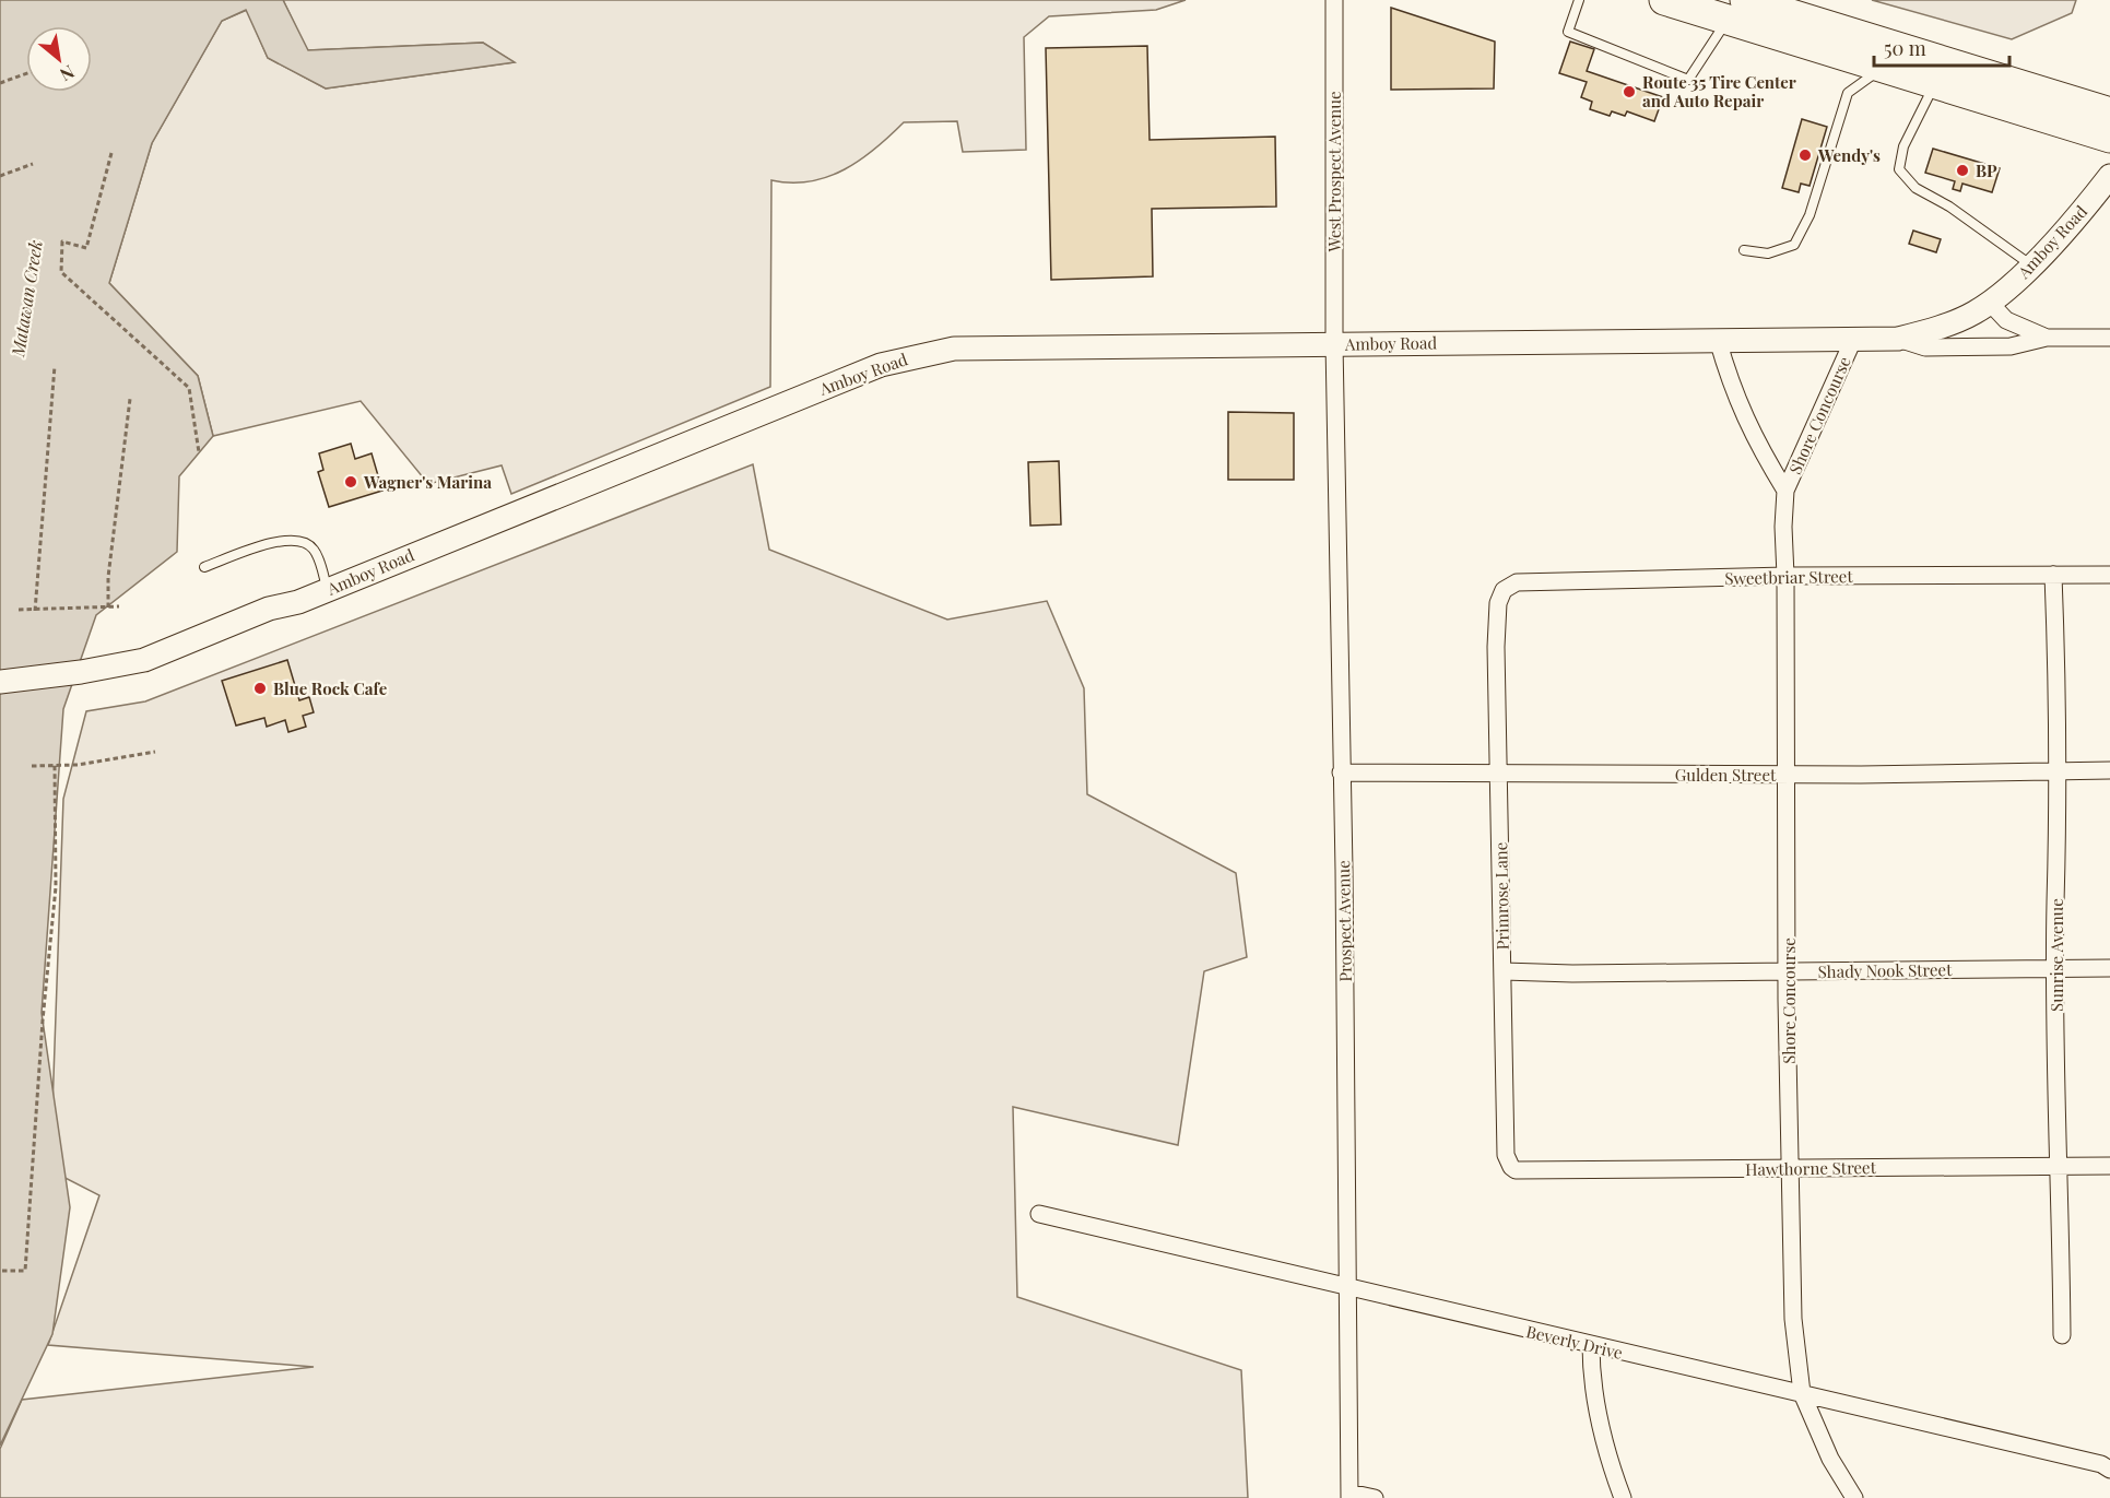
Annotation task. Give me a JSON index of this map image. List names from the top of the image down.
{
  "streets": {
    "main road": ["Amboy Road"],
    "street": [
      "West Prospect Avenue",
      "Shore Concourse",
      "Sweetbriar Street",
      "Gulden Street",
      "Primrose Lane",
      "Prospect Avenue",
      "Sunrise Avenue",
      "Shady Nook Street",
      "Hawthorne Street",
      "Beverly Drive"
    ]
  },
  "crossings": [
    ["West Prospect Avenue", "Amboy Road"],
    ["West Prospect Avenue", "Prospect Avenue"],
    ["Amboy Road", "Shore Concourse"],
    ["Amboy Road", "Prospect Avenue"],
    ["Shore Concourse", "Sweetbriar Street"],
    ["Shore Concourse", "Gulden Street"],
    ["Shore Concourse", "Shady Nook Street"],
    ["Shore Concourse", "Hawthorne Street"],
    ["Shore Concourse", "Beverly Drive"],
    ["Sweetbriar Street", "Primrose Lane"],
    ["Sweetbriar Street", "Sunrise Avenue"],
    ["Gulden Street", "Primrose Lane"],
    ["Gulden Street", "Prospect Avenue"],
    ["Gulden Street", "Sunrise Avenue"],
    ["Primrose Lane", "Shady Nook Street"],
    ["Primrose Lane", "Hawthorne Street"],
    ["Prospect Avenue", "Beverly Drive"],
    ["Sunrise Avenue", "Shady Nook Street"],
    ["Sunrise Avenue", "Hawthorne Street"]
  ],
  "water": ["Matawan Creek"],
  "places": [
    "Route 35 Tire Center and Auto Repair",
    "Wendy's",
    "BP",
    "Wagner's Marina",
    "Blue Rock Cafe"
  ],
  "scale_bar": "50 m",
  "north": "bottom right"
}
